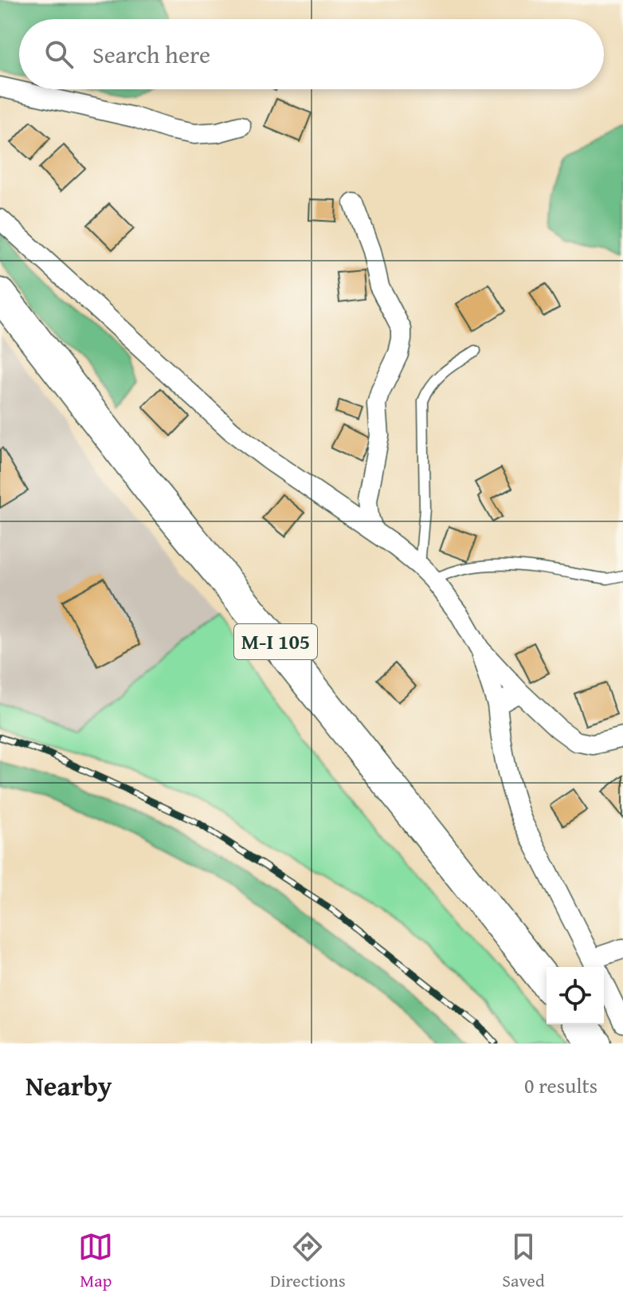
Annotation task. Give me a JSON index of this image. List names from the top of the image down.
{
  "streets": {
    "main road": ["M-I 105"]
  },
  "page": {
    "search": "Search here",
    "heading": ["Nearby", "0 results"],
    "nav": ["Map", "Directions", "Saved"]
  }
}
